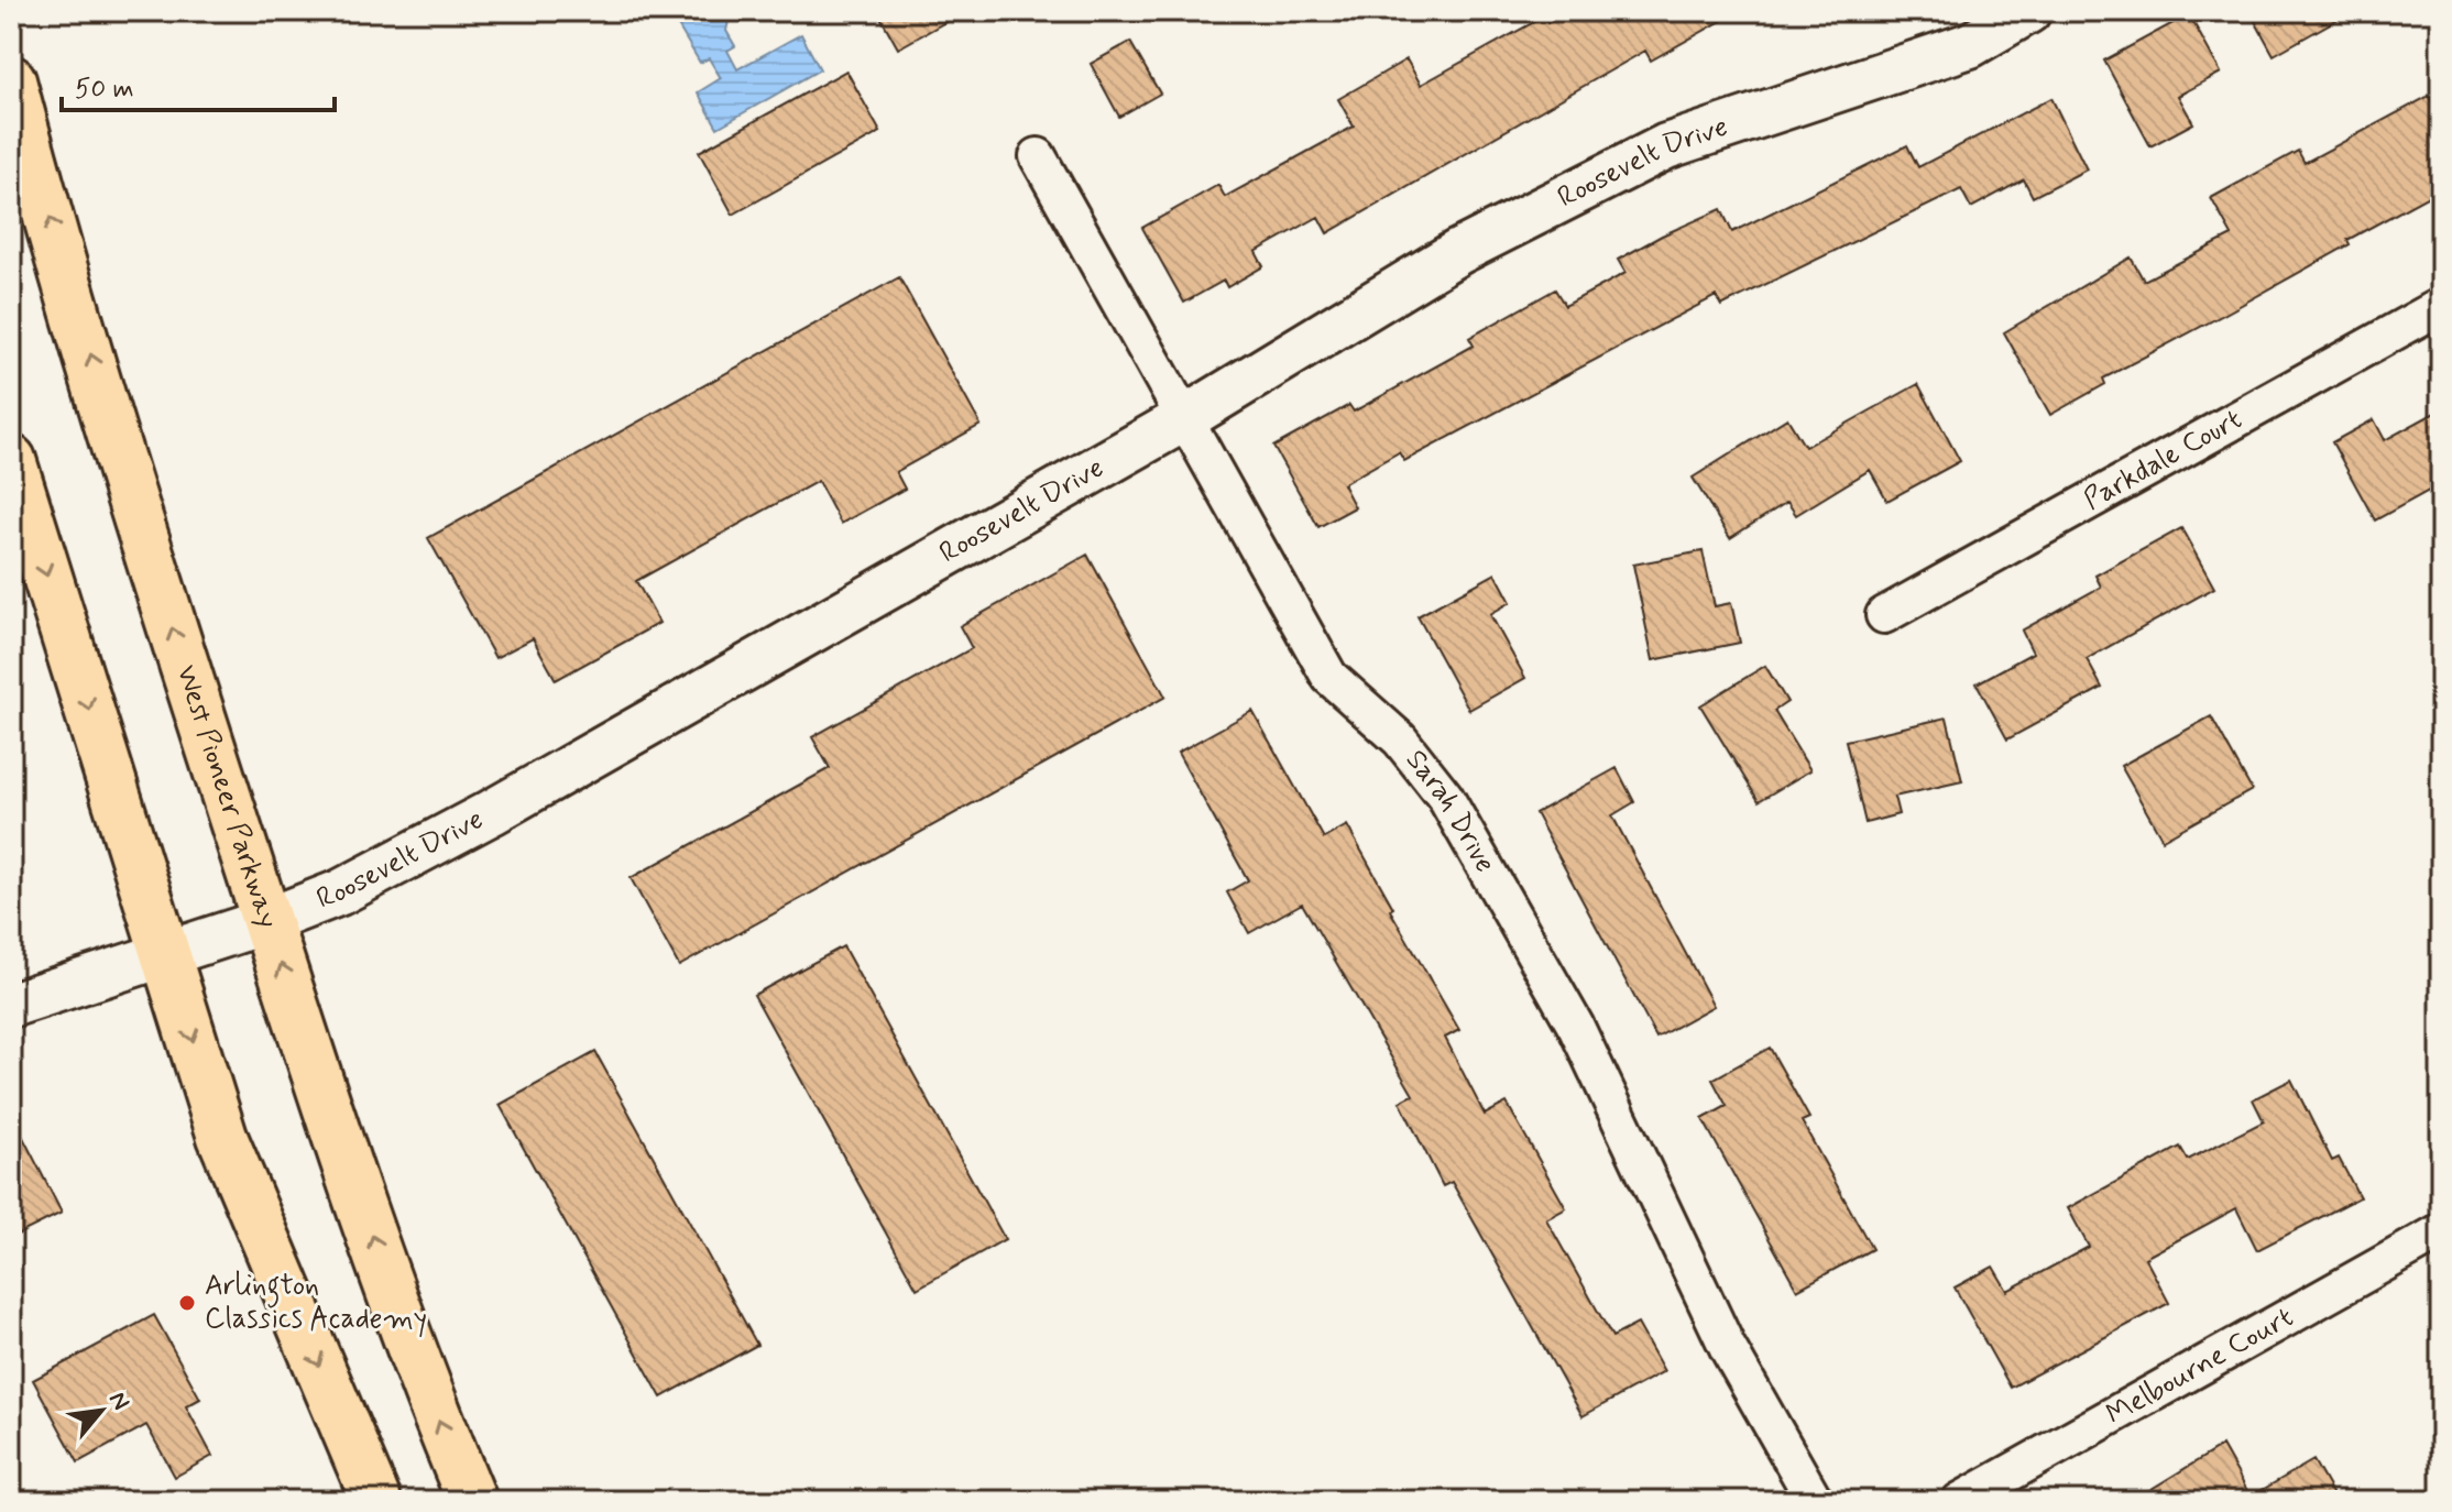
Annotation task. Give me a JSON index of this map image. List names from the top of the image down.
{
  "streets": {
    "main road": ["West Pioneer Parkway"],
    "street": [
      "Roosevelt Drive",
      "Parkdale Court",
      "Sarah Drive",
      "Melbourne Court"
    ]
  },
  "crossings": [
    ["Roosevelt Drive", "West Pioneer Parkway"],
    ["Roosevelt Drive", "Sarah Drive"]
  ],
  "places": ["Arlington Classics Academy"],
  "scale_bar": "50 m",
  "north": "top right"
}
